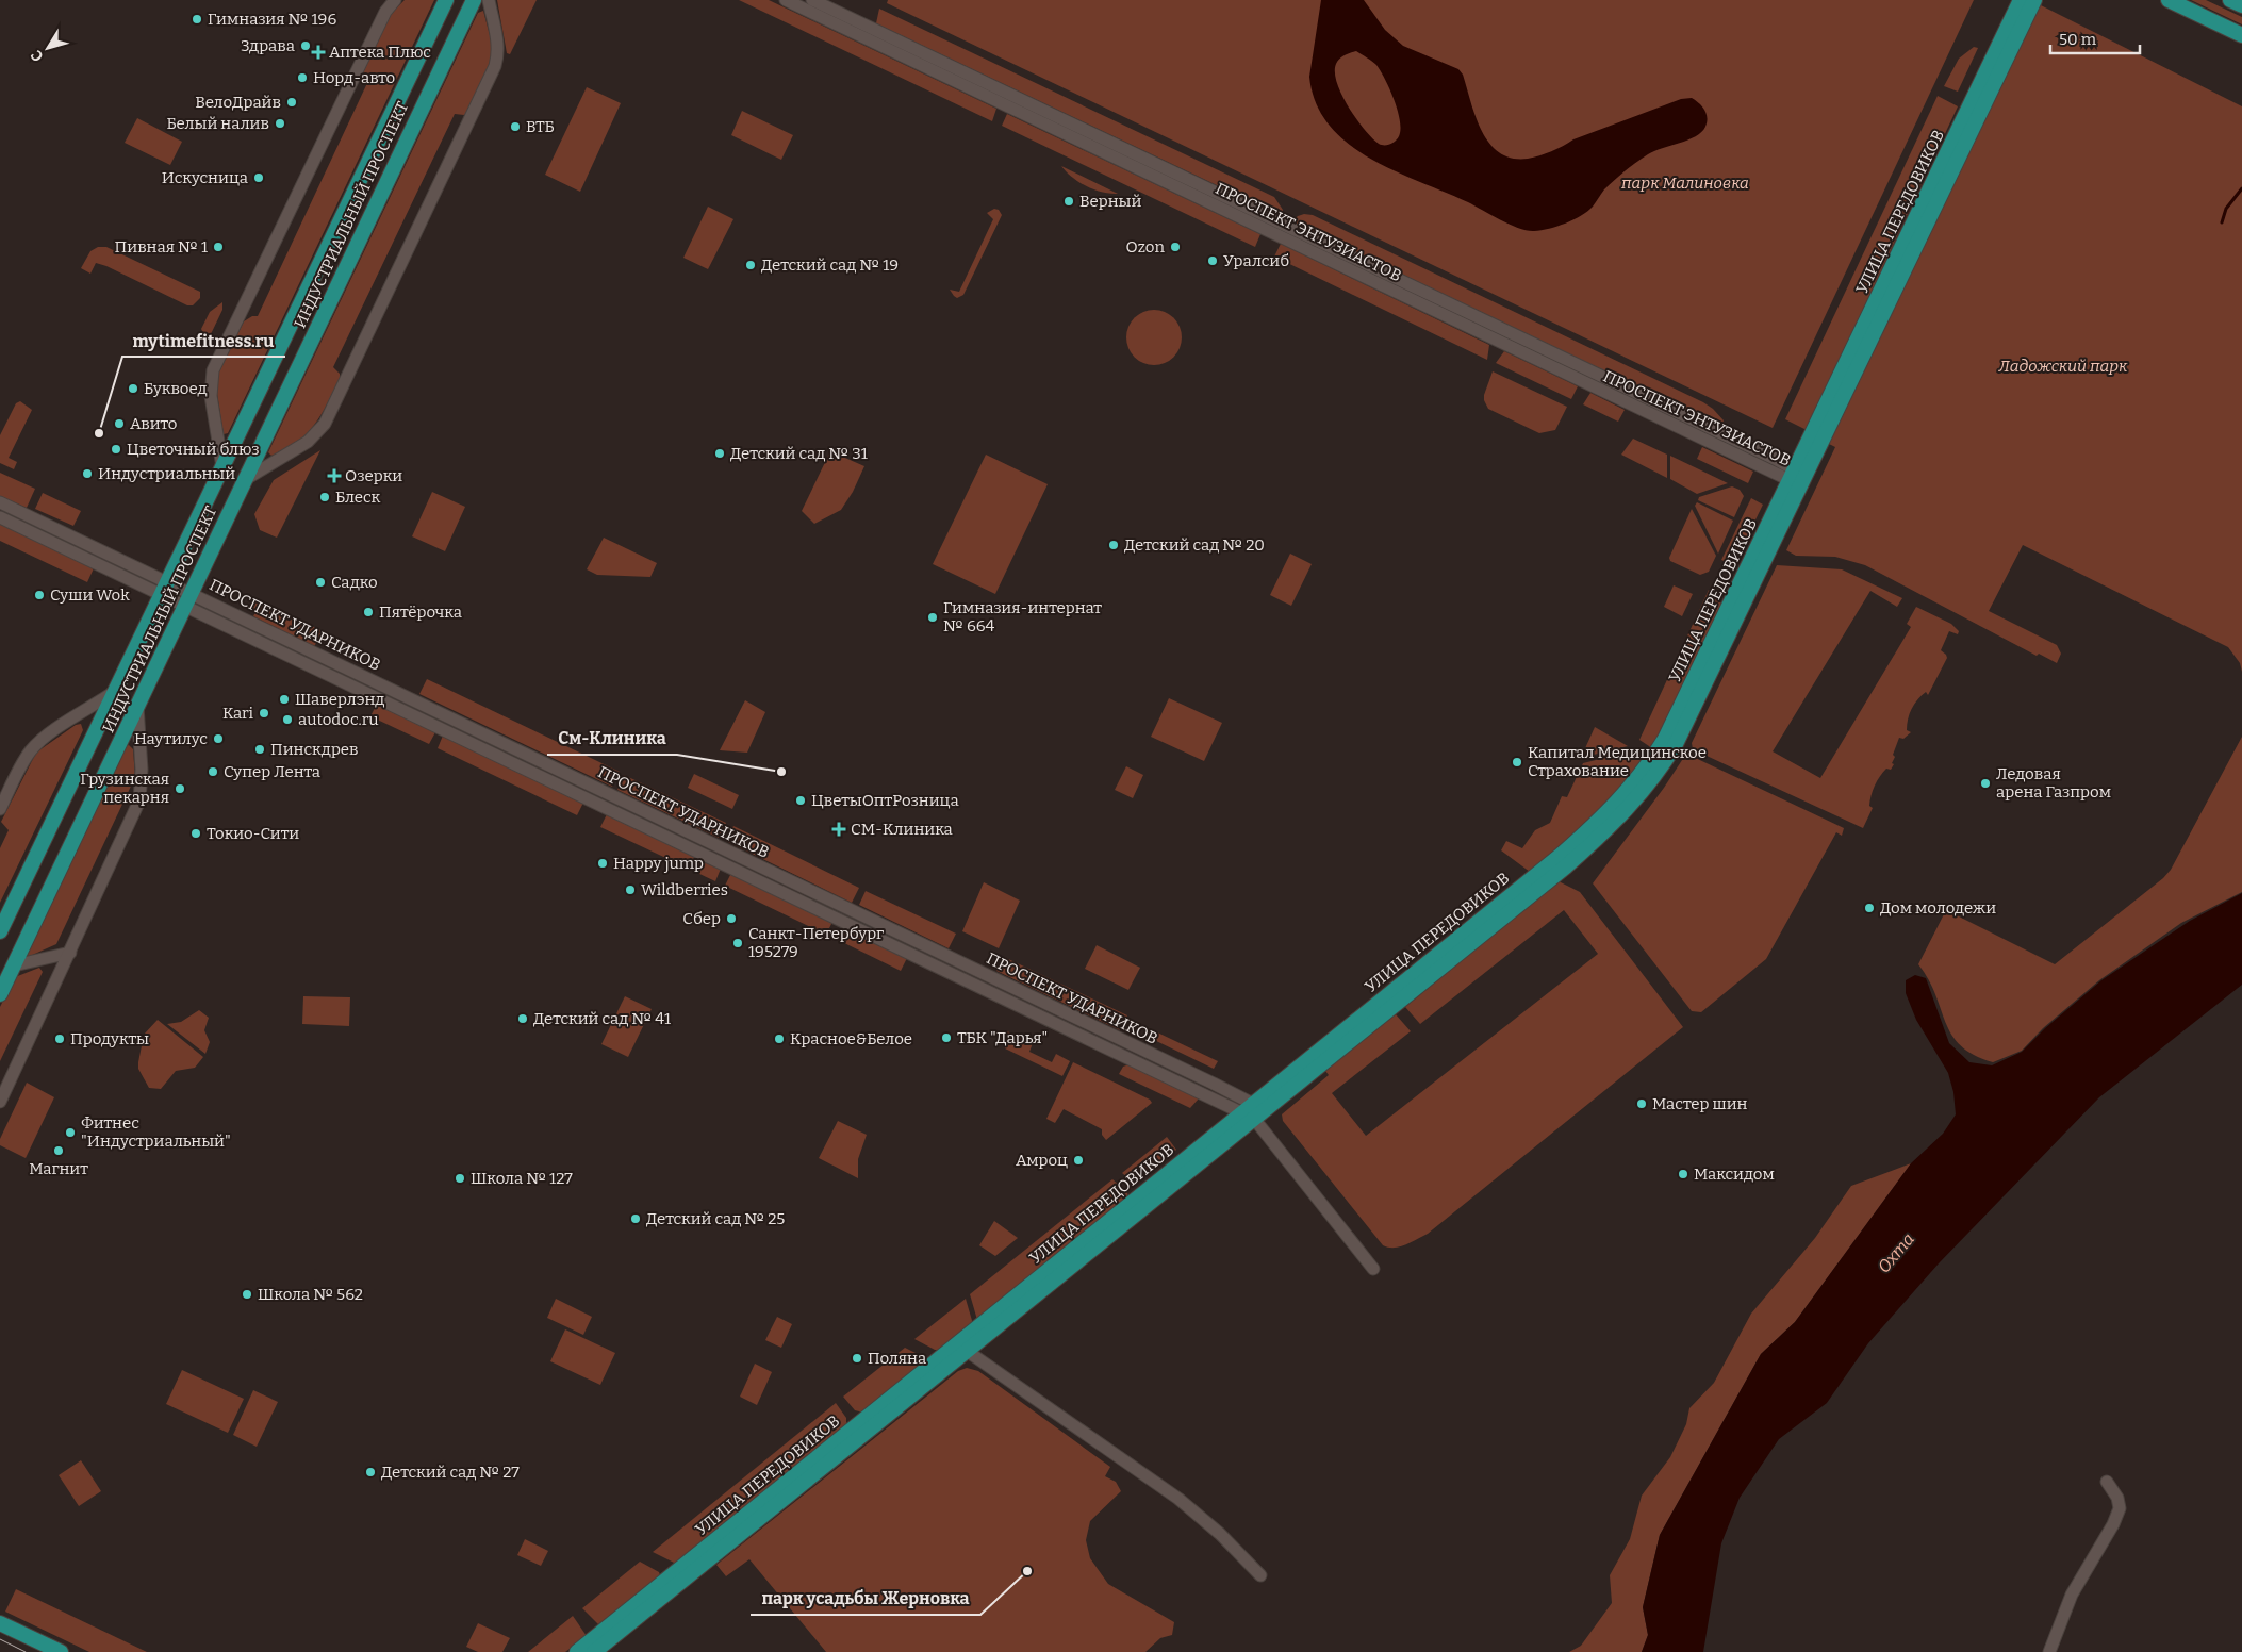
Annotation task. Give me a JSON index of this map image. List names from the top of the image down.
{
  "streets": {
    "main road": ["УЛИЦА ПЕРЕДОВИКОВ", "ИНДУСТРИАЛЬНЫЙ ПРОСПЕКТ"],
    "street": ["ПРОСПЕКТ ЭНТУЗИАСТОВ", "ПРОСПЕКТ УДАРНИКОВ"]
  },
  "crossings": [
    ["УЛИЦА ПЕРЕДОВИКОВ", "ПРОСПЕКТ ЭНТУЗИАСТОВ"],
    ["УЛИЦА ПЕРЕДОВИКОВ", "ПРОСПЕКТ УДАРНИКОВ"],
    ["ИНДУСТРИАЛЬНЫЙ ПРОСПЕКТ", "ПРОСПЕКТ УДАРНИКОВ"]
  ],
  "water": ["Охта"],
  "parks": ["парк Малиновка", "Ладожский парк"],
  "places": {
    "other": [
      "Гимназия № 196",
      "Здрава",
      "Норд-авто",
      "ВелоДрайв",
      "Белый налив",
      "ВТБ",
      "Искусница",
      "Верный",
      "Пивная № 1",
      "Ozon",
      "Уралсиб",
      "Детский сад № 19",
      "Буквоед",
      "Авито",
      "mytimefitness.ru",
      "Цветочный блюз",
      "Детский сад № 31",
      "Индустриальный",
      "Блеск",
      "Детский сад № 20",
      "Садко",
      "Суши Wok",
      "Пятёрочка",
      "Гимназия-интернат № 664",
      "Шаверлэнд",
      "Kari",
      "autodoc.ru",
      "Наутилус",
      "Пинскдрев",
      "Капитал Медицинское Страхование",
      "Супер Лента",
      "См-Клиника",
      "Ледовая арена Газпром",
      "Грузинская пекарня",
      "ЦветыОптРозница",
      "Токио-Сити",
      "Happy jump",
      "Wildberries",
      "Дом молодежи",
      "Сбер",
      "Санкт-Петербург 195279",
      "Детский сад № 41",
      "ТБК \"Дарья\"",
      "Продукты",
      "Красное&Белое",
      "Мастер шин",
      "Фитнес \"Индустриальный\"",
      "Магнит",
      "Амроц",
      "Максидом",
      "Школа № 127",
      "Детский сад № 25",
      "Школа № 562",
      "Поляна",
      "Детский сад № 27",
      "парк усадьбы Жерновка"
    ],
    "health": ["Аптека Плюс", "Озерки", "СМ-Клиника"]
  },
  "scale_bar": "50 m",
  "north": "bottom left"
}
